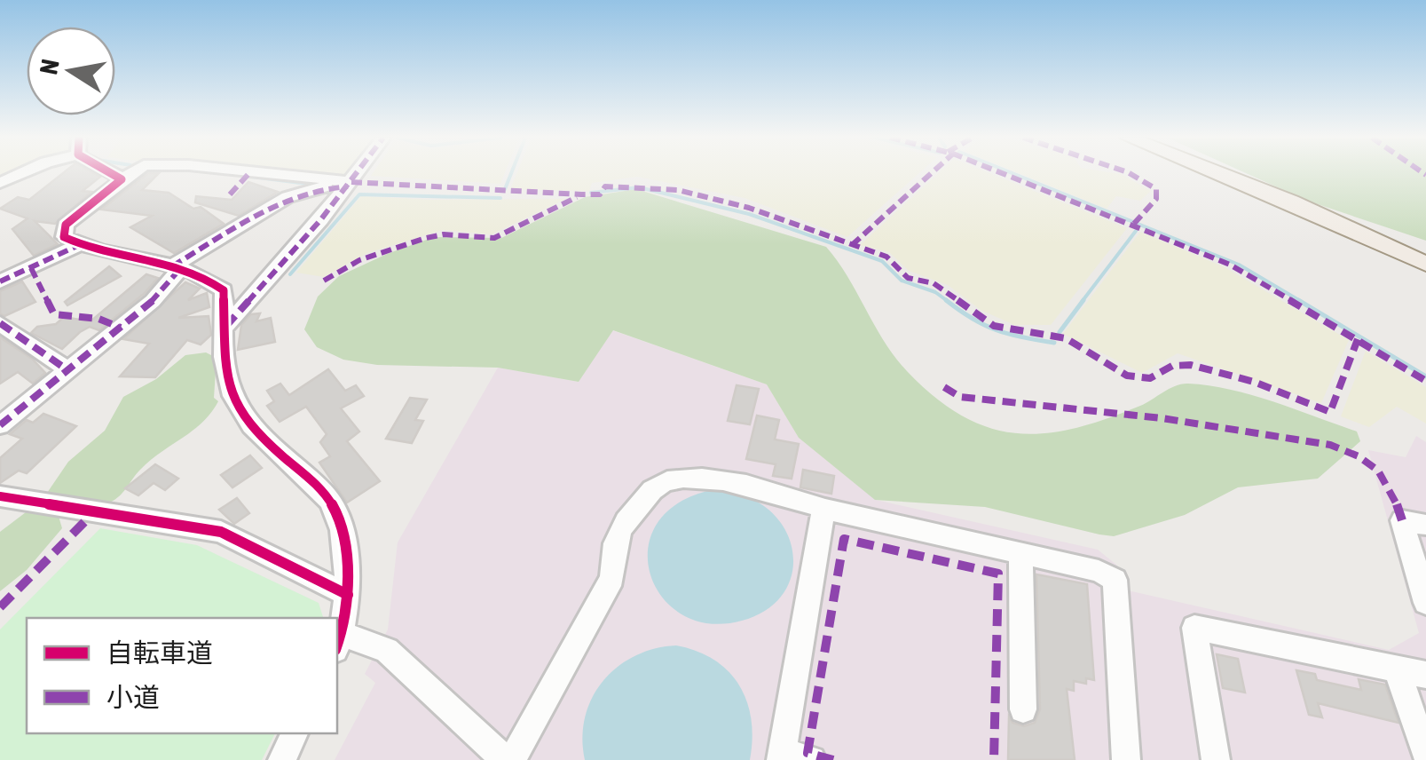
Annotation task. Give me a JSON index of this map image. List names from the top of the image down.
{
  "legend": ["自転車道", "小道"],
  "north": "left"
}
